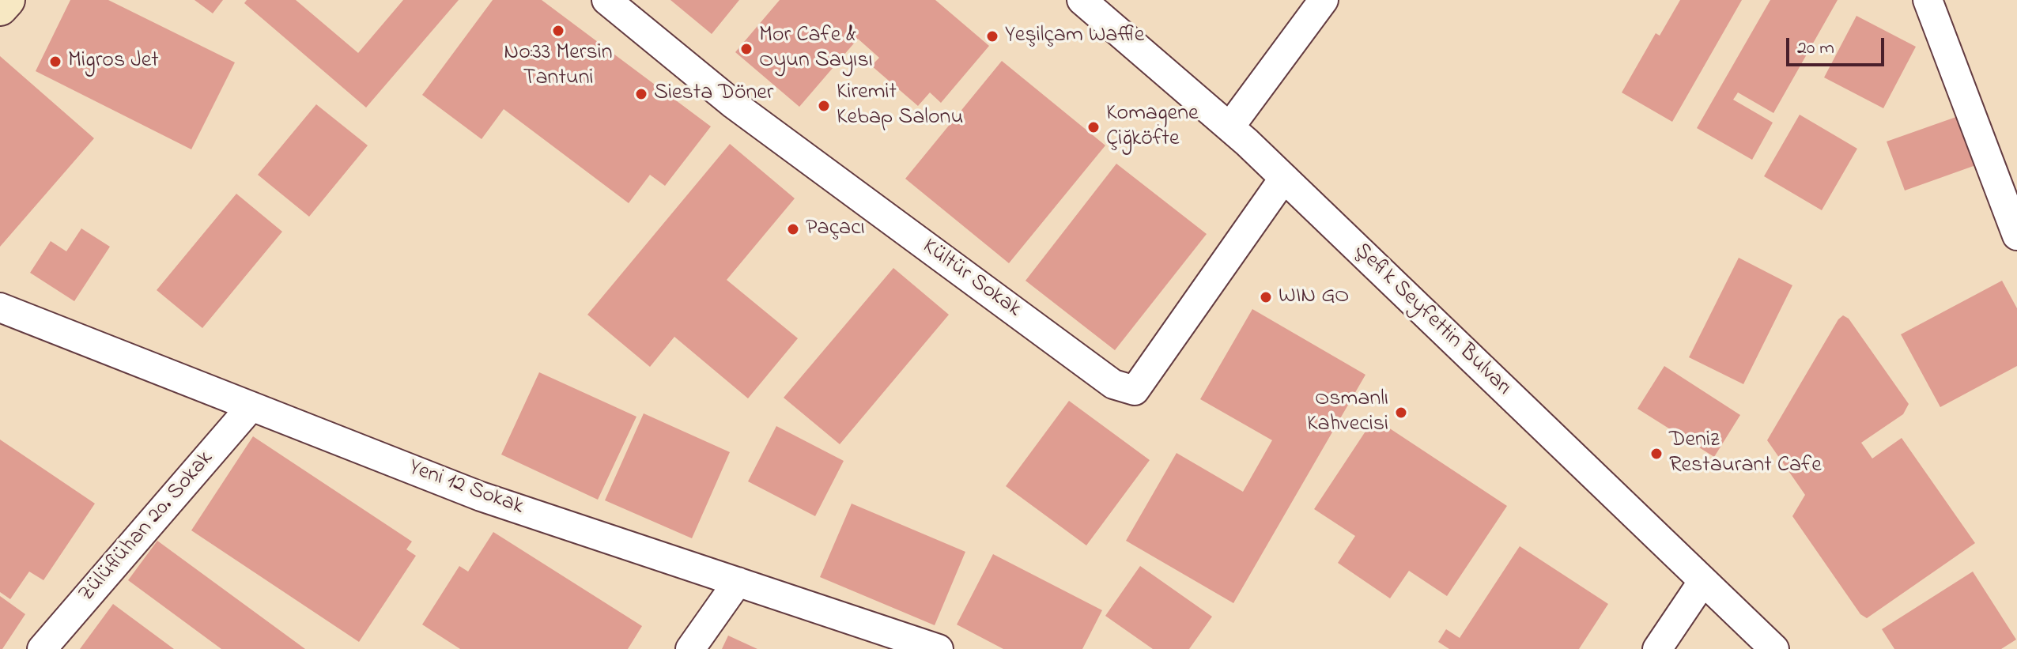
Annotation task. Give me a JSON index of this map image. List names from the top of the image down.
{
  "streets": {
    "street": [
      "Kültür Sokak",
      "Şefik Seyfettin Bulvarı",
      "Yeni 12 Sokak",
      "Zülüflühan 20. Sokak"
    ]
  },
  "crossings": [
    ["Kültür Sokak", "Şefik Seyfettin Bulvarı"],
    ["Yeni 12 Sokak", "Zülüflühan 20. Sokak"]
  ],
  "places": [
    "No:33 Mersin Tantuni",
    "Yeşilçam Waffle",
    "Mor Cafe & Oyun Sayısı",
    "Migros Jet",
    "Siesta Döner",
    "Kiremit Kebap Salonu",
    "Komagene Çiğköfte",
    "Paçacı",
    "WIN GO",
    "Osmanlı Kahvecisi",
    "Deniz Restaurant Cafe"
  ],
  "scale_bar": "20 m"
}
